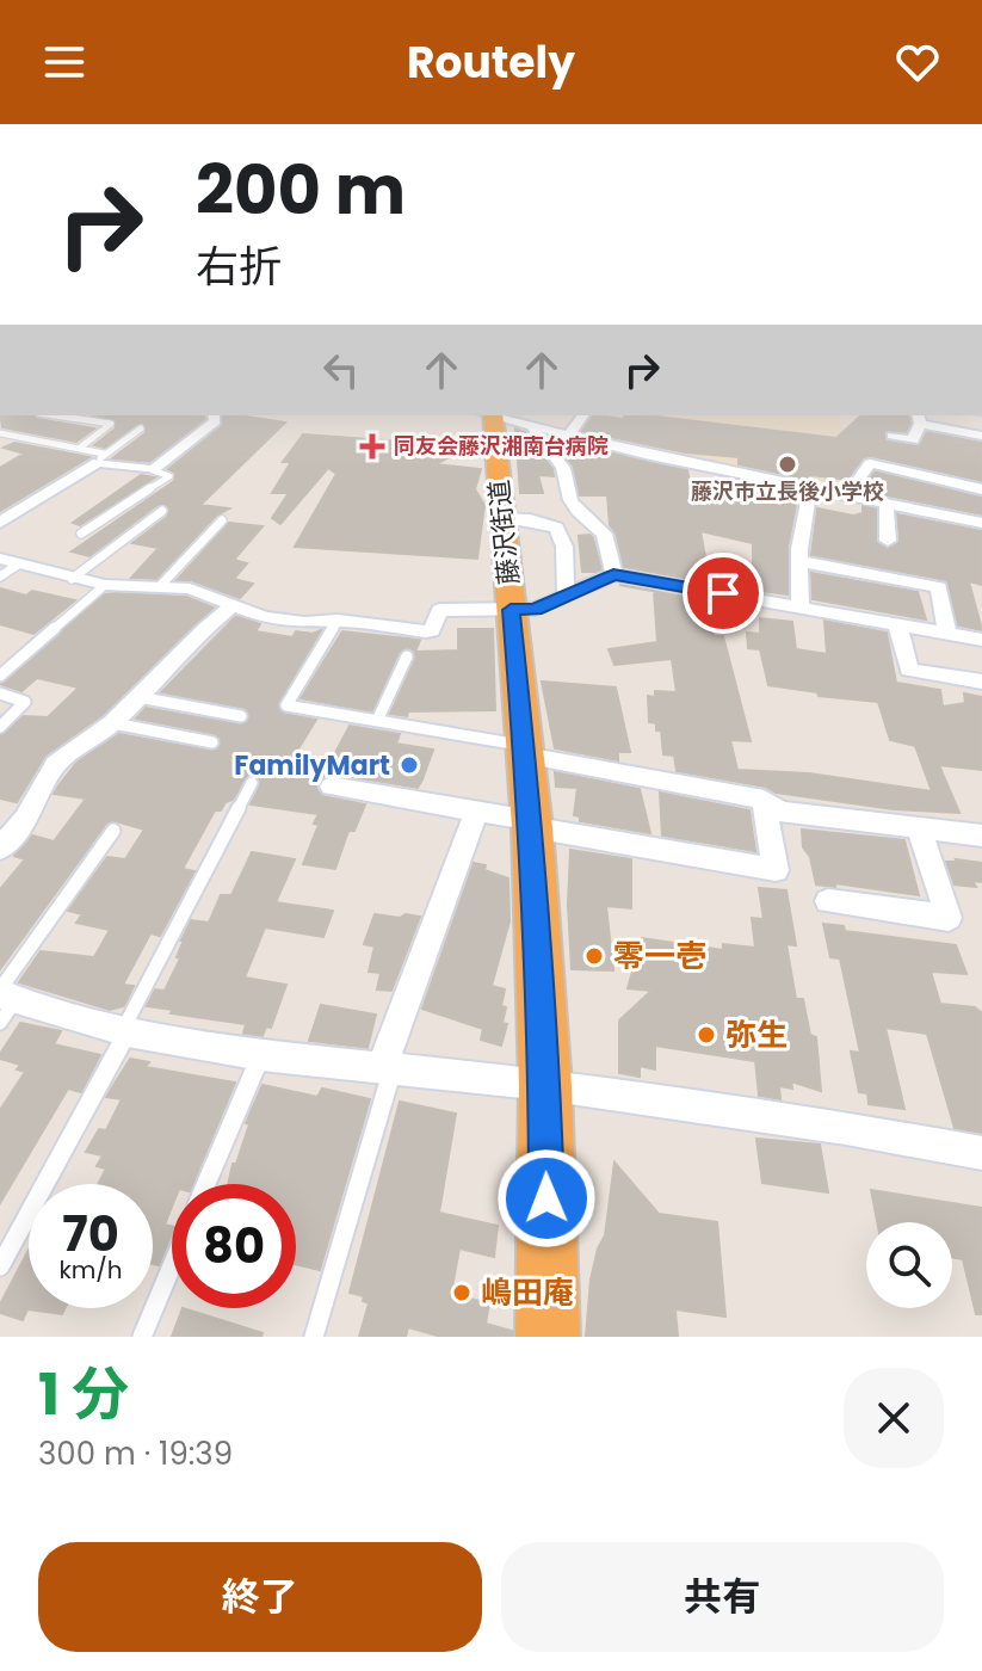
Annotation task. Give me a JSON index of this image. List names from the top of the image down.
{
  "streets": {
    "highway": ["藤沢街道"]
  },
  "places": {
    "health": ["同友会藤沢湘南台病院"],
    "other": [
      "藤沢市立長後小学校",
      "FamilyMart",
      "零一壱",
      "弥生",
      "嶋田庵"
    ]
  },
  "page": {
    "header": "Routely",
    "turn": ["200 m", "右折"],
    "speed": "70 km/h",
    "limit": "80",
    "heading": ["1 分", "300 m · 19:39"],
    "buttons": ["終了", "共有"]
  }
}
